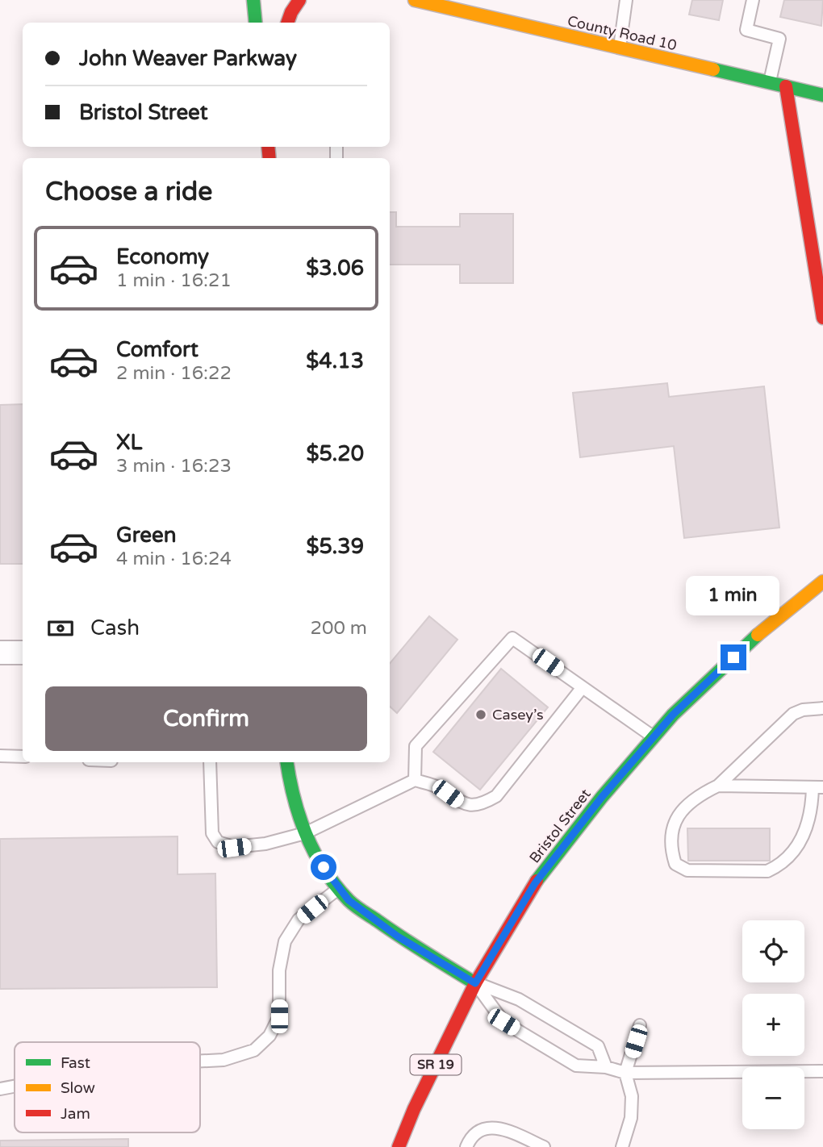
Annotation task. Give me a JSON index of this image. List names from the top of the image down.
{
  "streets": {
    "main road": ["County Road 10", "Bristol Street", "SR 19"]
  },
  "places": ["Casey’s"],
  "legend": ["Fast", "Slow", "Jam"],
  "page": {
    "banner": ["John Weaver Parkway", "Bristol Street"],
    "heading": "Choose a ride",
    "list": [
      {
        "name": "Economy",
        "note": "1 min · 16:21",
        "value": "$3.06"
      },
      {
        "name": "Comfort",
        "note": "2 min · 16:22",
        "value": "$4.13"
      },
      {
        "name": "XL",
        "note": "3 min · 16:23",
        "value": "$5.20"
      },
      {
        "name": "Green",
        "note": "4 min · 16:24",
        "value": "$5.39"
      }
    ],
    "bubble": "1 min",
    "pay": ["Cash", "200 m"],
    "buttons": "Confirm",
    "map_buttons": ["+", "−"]
  }
}
